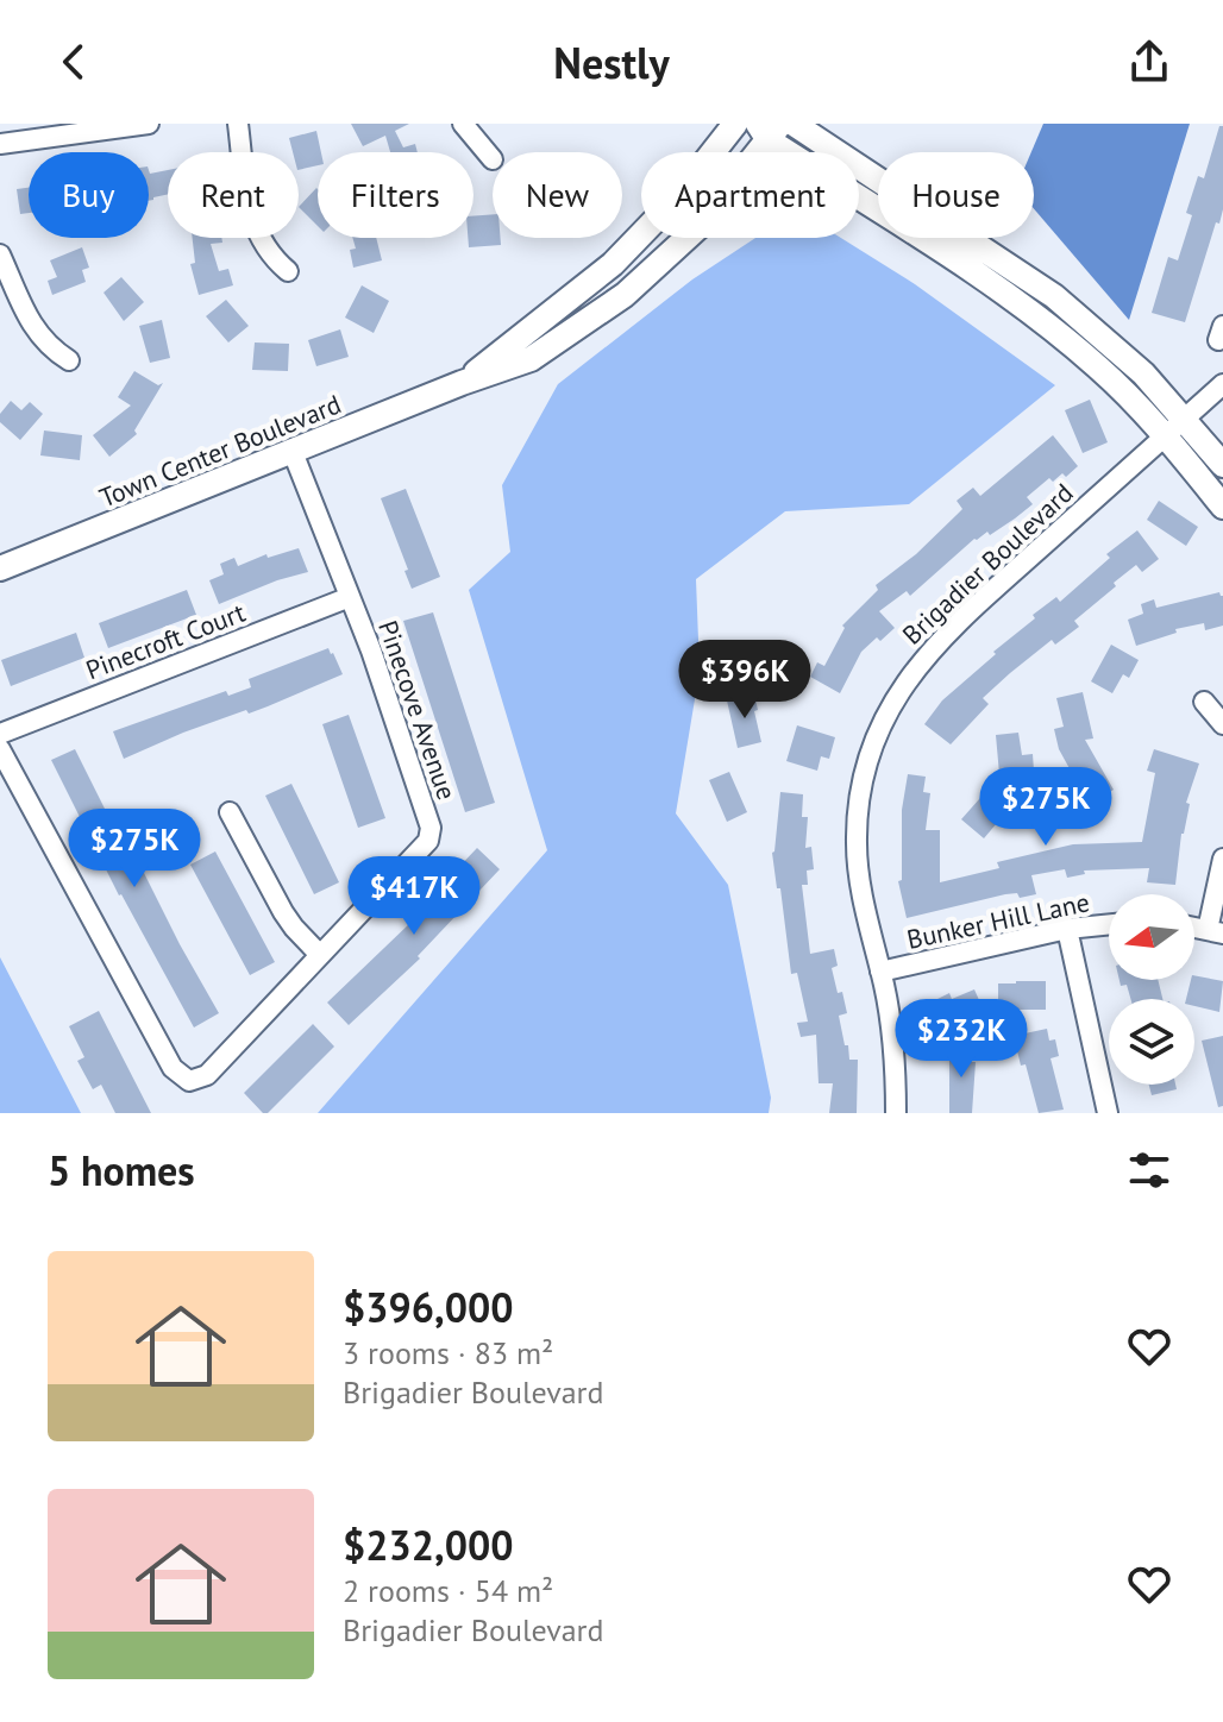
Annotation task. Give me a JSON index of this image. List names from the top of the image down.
{
  "streets": {
    "street": [
      "Town Center Boulevard",
      "Brigadier Boulevard",
      "Pinecroft Court",
      "Pinecove Avenue",
      "Bunker Hill Lane"
    ]
  },
  "crossings": [
    ["Town Center Boulevard", "Pinecove Avenue"],
    ["Brigadier Boulevard", "Bunker Hill Lane"],
    ["Pinecroft Court", "Pinecove Avenue"]
  ],
  "north": "left",
  "page": {
    "header": "Nestly",
    "chip": [
      "Buy",
      "Rent",
      "Filters",
      "New",
      "Apartment",
      "House"
    ],
    "price": [
      "$396K",
      "$275K",
      "$275K",
      "$417K",
      "$232K"
    ],
    "heading": "5 homes",
    "list": [
      {
        "name": "$396,000",
        "note": "3 rooms · 83 m² · Brigadier Boulevard"
      },
      {
        "name": "$232,000",
        "note": "2 rooms · 54 m² · Brigadier Boulevard"
      }
    ]
  }
}
